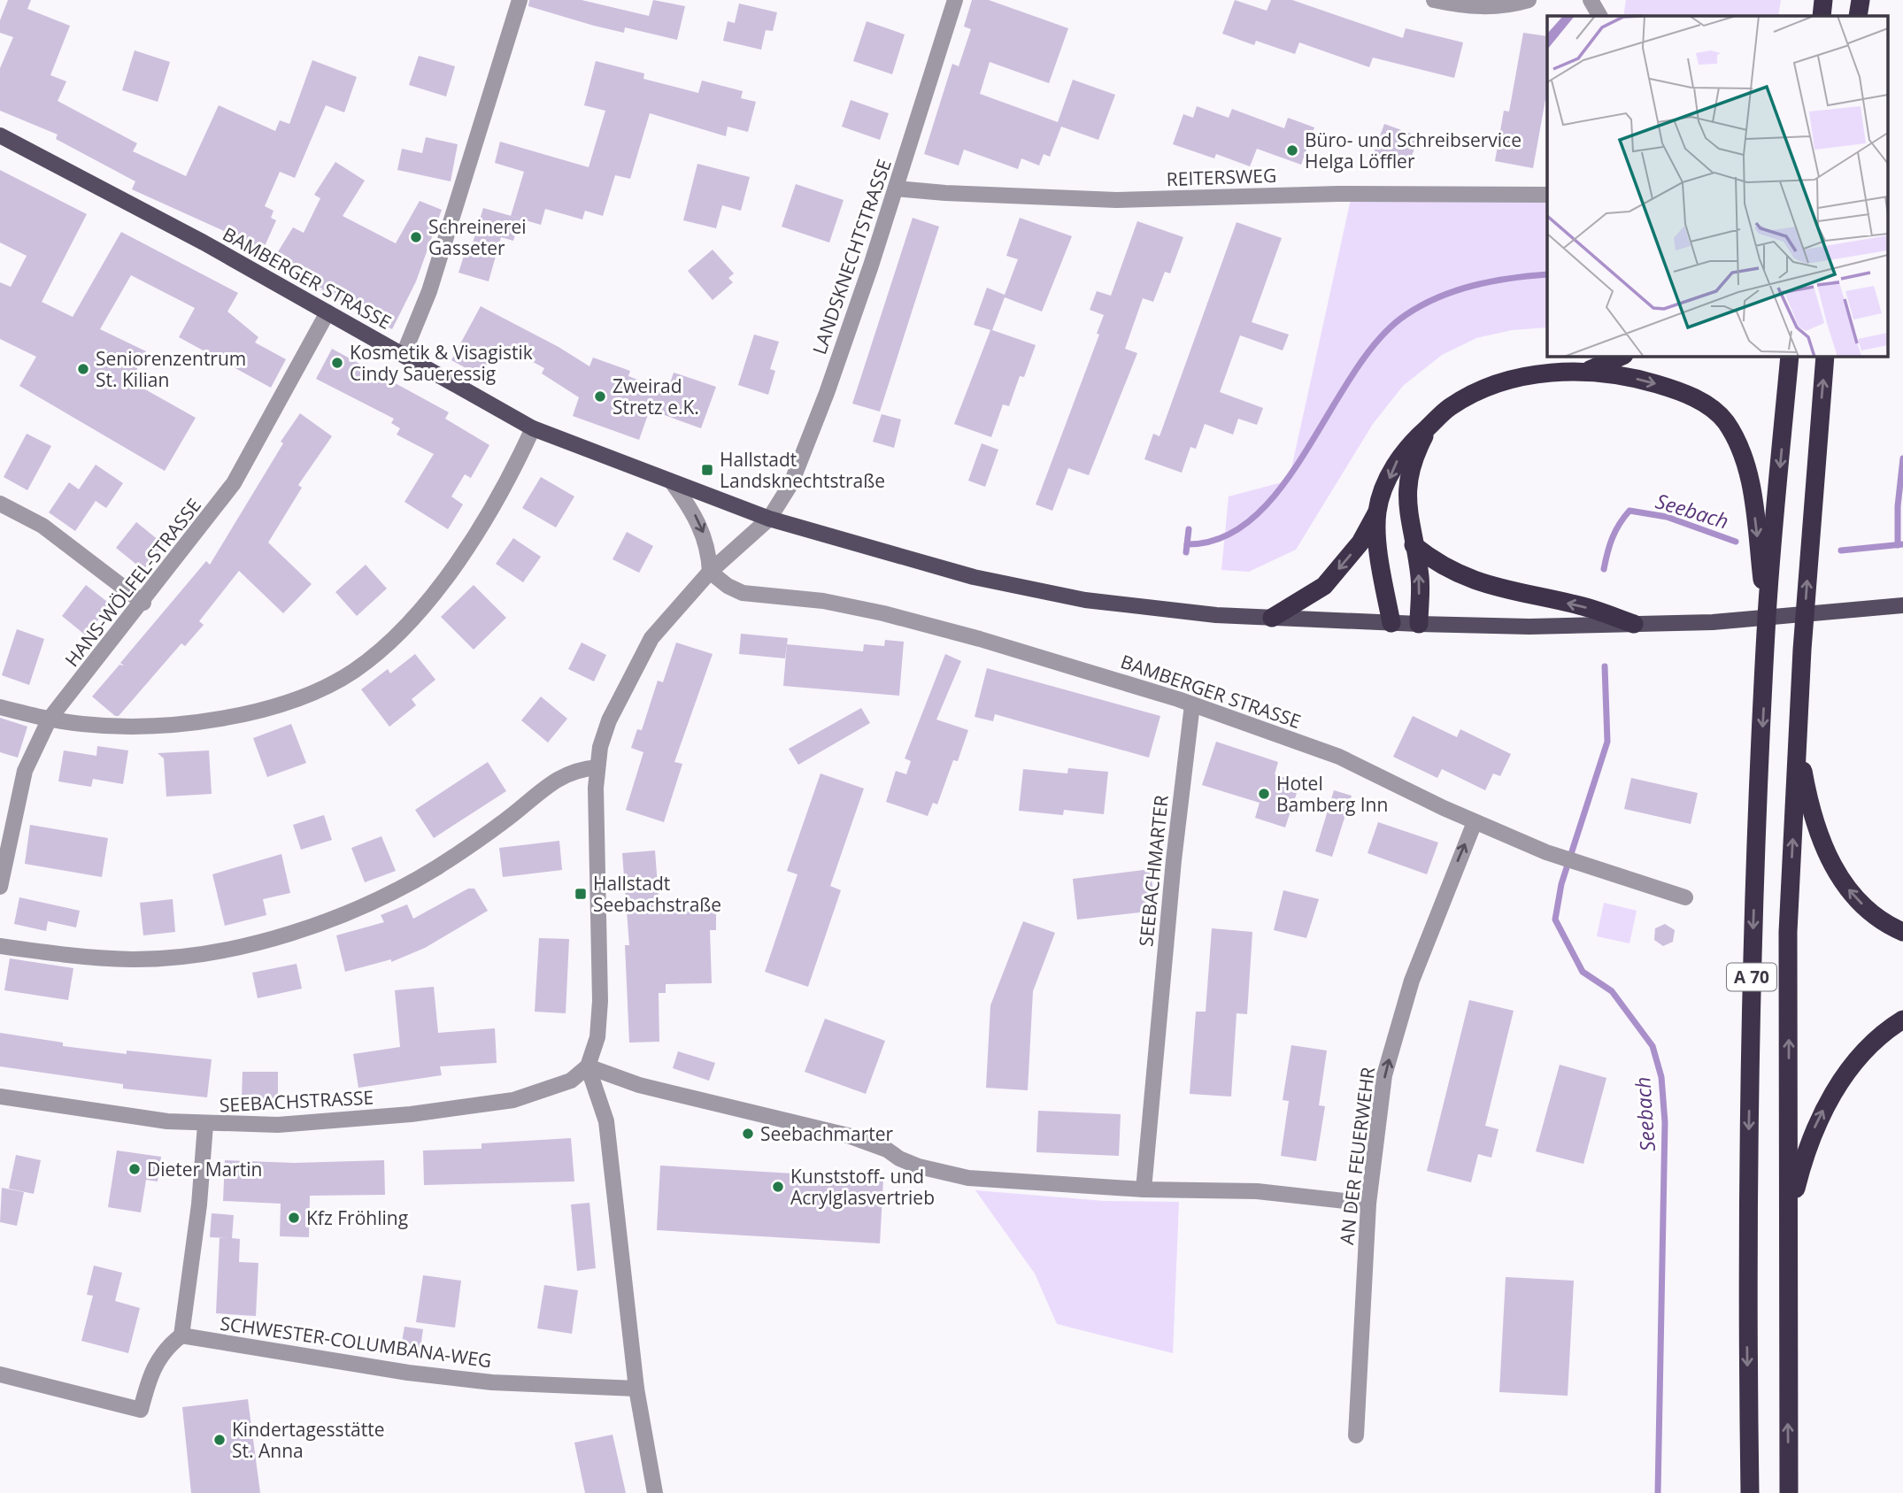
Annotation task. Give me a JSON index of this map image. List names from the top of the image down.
{
  "streets": {
    "highway": ["A 70"],
    "main road": ["BAMBERGER STRASSE"],
    "street": [
      "REITERSWEG",
      "LANDSKNECHTSTRASSE",
      "HANS-WÖLFEL-STRASSE",
      "SEEBACHMARTER",
      "SEEBACHSTRASSE",
      "AN DER FEUERWEHR",
      "SCHWESTER-COLUMBANA-WEG"
    ]
  },
  "crossings": [
    ["REITERSWEG", "LANDSKNECHTSTRASSE"],
    ["LANDSKNECHTSTRASSE", "BAMBERGER STRASSE"],
    ["BAMBERGER STRASSE", "HANS-WÖLFEL-STRASSE"],
    ["BAMBERGER STRASSE", "SEEBACHMARTER"],
    ["BAMBERGER STRASSE", "AN DER FEUERWEHR"]
  ],
  "one_way": ["AN DER FEUERWEHR"],
  "water": ["Seebach"],
  "places": {
    "other": [
      "Büro- und Schreibservice Helga Löffler",
      "Schreinerei Gasseter",
      "Kosmetik & Visagistik Cindy Saueressig",
      "Seniorenzentrum St. Kilian",
      "Zweirad Stretz e.K.",
      "Hotel Bamberg Inn",
      "Seebachmarter",
      "Dieter Martin",
      "Kunststoff- und Acrylglasvertrieb",
      "Kfz Fröhling",
      "Kindertagesstätte St. Anna"
    ],
    "transit": ["Hallstadt Landsknechtstraße", "Hallstadt Seebachstraße"]
  }
}
